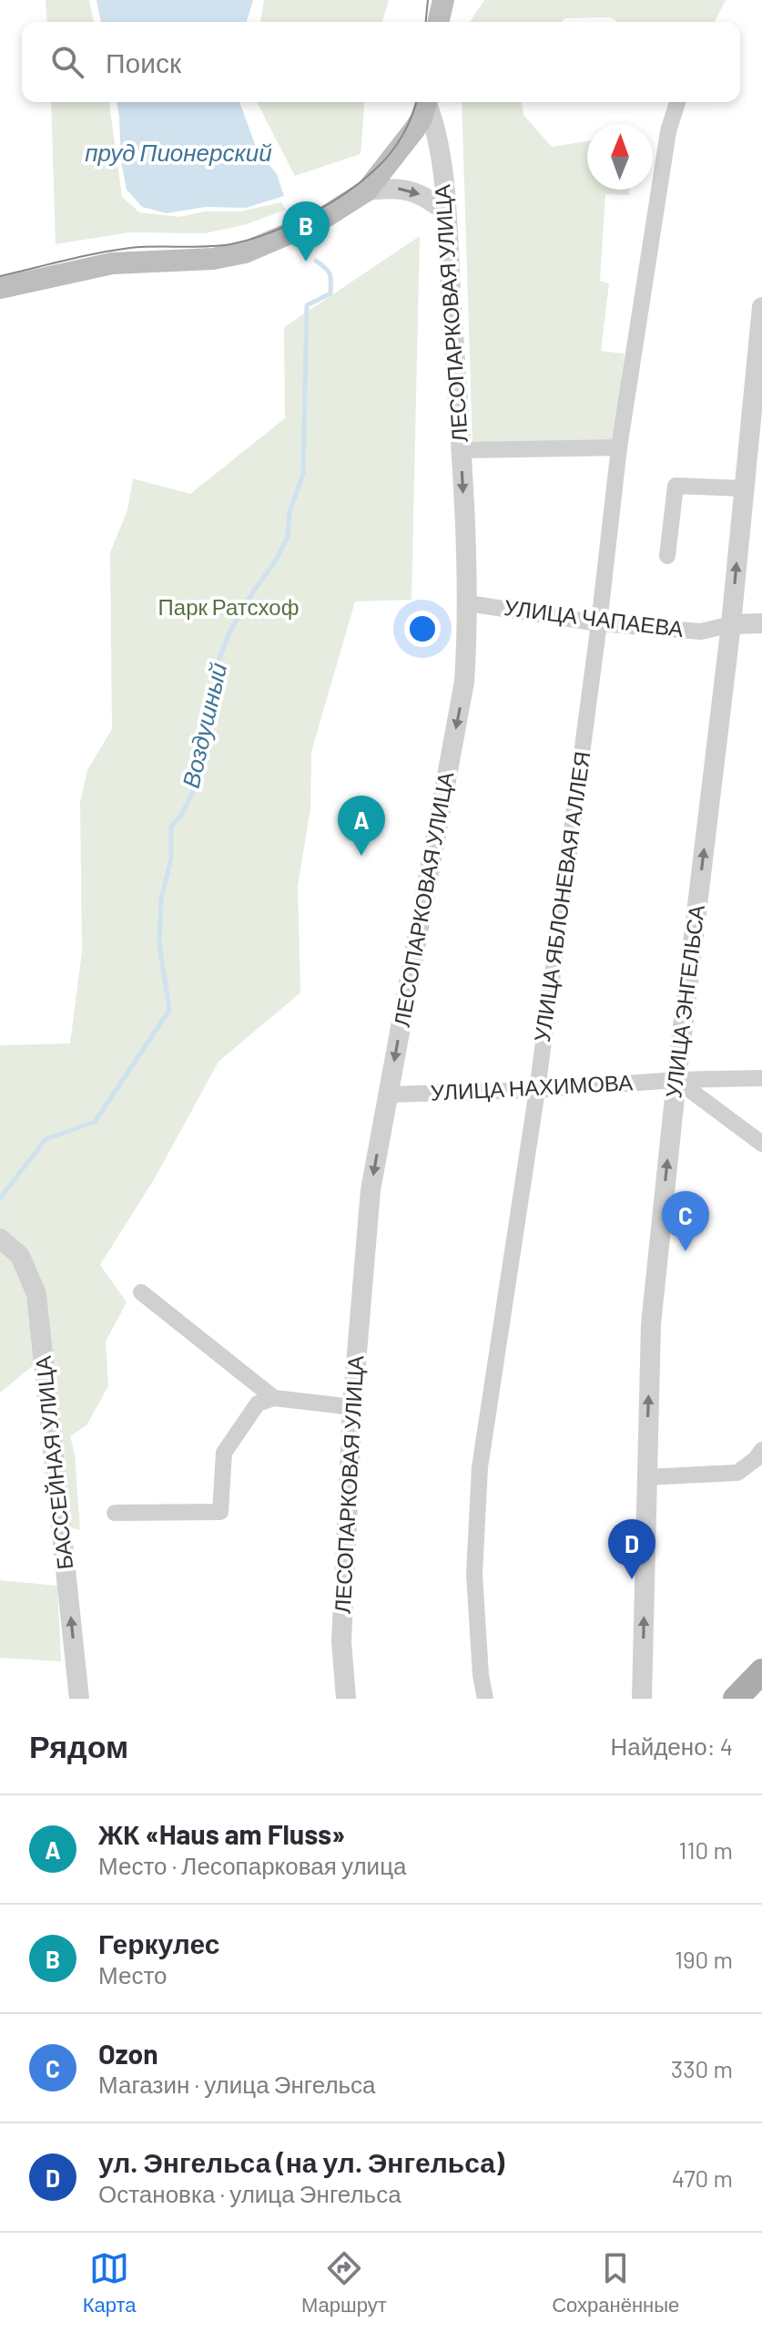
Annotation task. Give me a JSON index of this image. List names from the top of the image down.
{
  "streets": {
    "street": [
      "ЛЕСОПАРКОВАЯ УЛИЦА",
      "УЛИЦА ЧАПАЕВА",
      "УЛИЦА ЯБЛОНЕВАЯ АЛЛЕЯ",
      "УЛИЦА ЭНГЕЛЬСА",
      "УЛИЦА НАХИМОВА",
      "БАССЕЙНАЯ УЛИЦА"
    ]
  },
  "crossings": [
    ["ЛЕСОПАРКОВАЯ УЛИЦА", "УЛИЦА ЧАПАЕВА"],
    ["ЛЕСОПАРКОВАЯ УЛИЦА", "УЛИЦА НАХИМОВА"],
    ["УЛИЦА ЧАПАЕВА", "УЛИЦА ЯБЛОНЕВАЯ АЛЛЕЯ"],
    ["УЛИЦА ЧАПАЕВА", "УЛИЦА ЭНГЕЛЬСА"],
    ["УЛИЦА ЯБЛОНЕВАЯ АЛЛЕЯ", "УЛИЦА НАХИМОВА"],
    ["УЛИЦА ЭНГЕЛЬСА", "УЛИЦА НАХИМОВА"]
  ],
  "one_way": ["ЛЕСОПАРКОВАЯ УЛИЦА", "УЛИЦА ЭНГЕЛЬСА", "БАССЕЙНАЯ УЛИЦА"],
  "water": ["пруд Пионерский", "Воздушный"],
  "parks": ["Парк Ратсхоф"],
  "north": "top",
  "page": {
    "search": "Поиск",
    "pins": [
      "B",
      "A",
      "C",
      "D"
    ],
    "heading": ["Рядом", "Найдено: 4"],
    "list": [
      {
        "mark": "A",
        "name": "ЖК «Haus am Fluss»",
        "note": "Место · Лесопарковая улица",
        "value": "110 m"
      },
      {
        "mark": "B",
        "name": "Геркулес",
        "note": "Место",
        "value": "190 m"
      },
      {
        "mark": "C",
        "name": "Ozon",
        "note": "Магазин · улица Энгельса",
        "value": "330 m"
      },
      {
        "mark": "D",
        "name": "ул. Энгельса (на ул. Энгельса)",
        "note": "Остановка · улица Энгельса",
        "value": "470 m"
      }
    ],
    "nav": ["Карта", "Маршрут", "Сохранённые"]
  }
}
